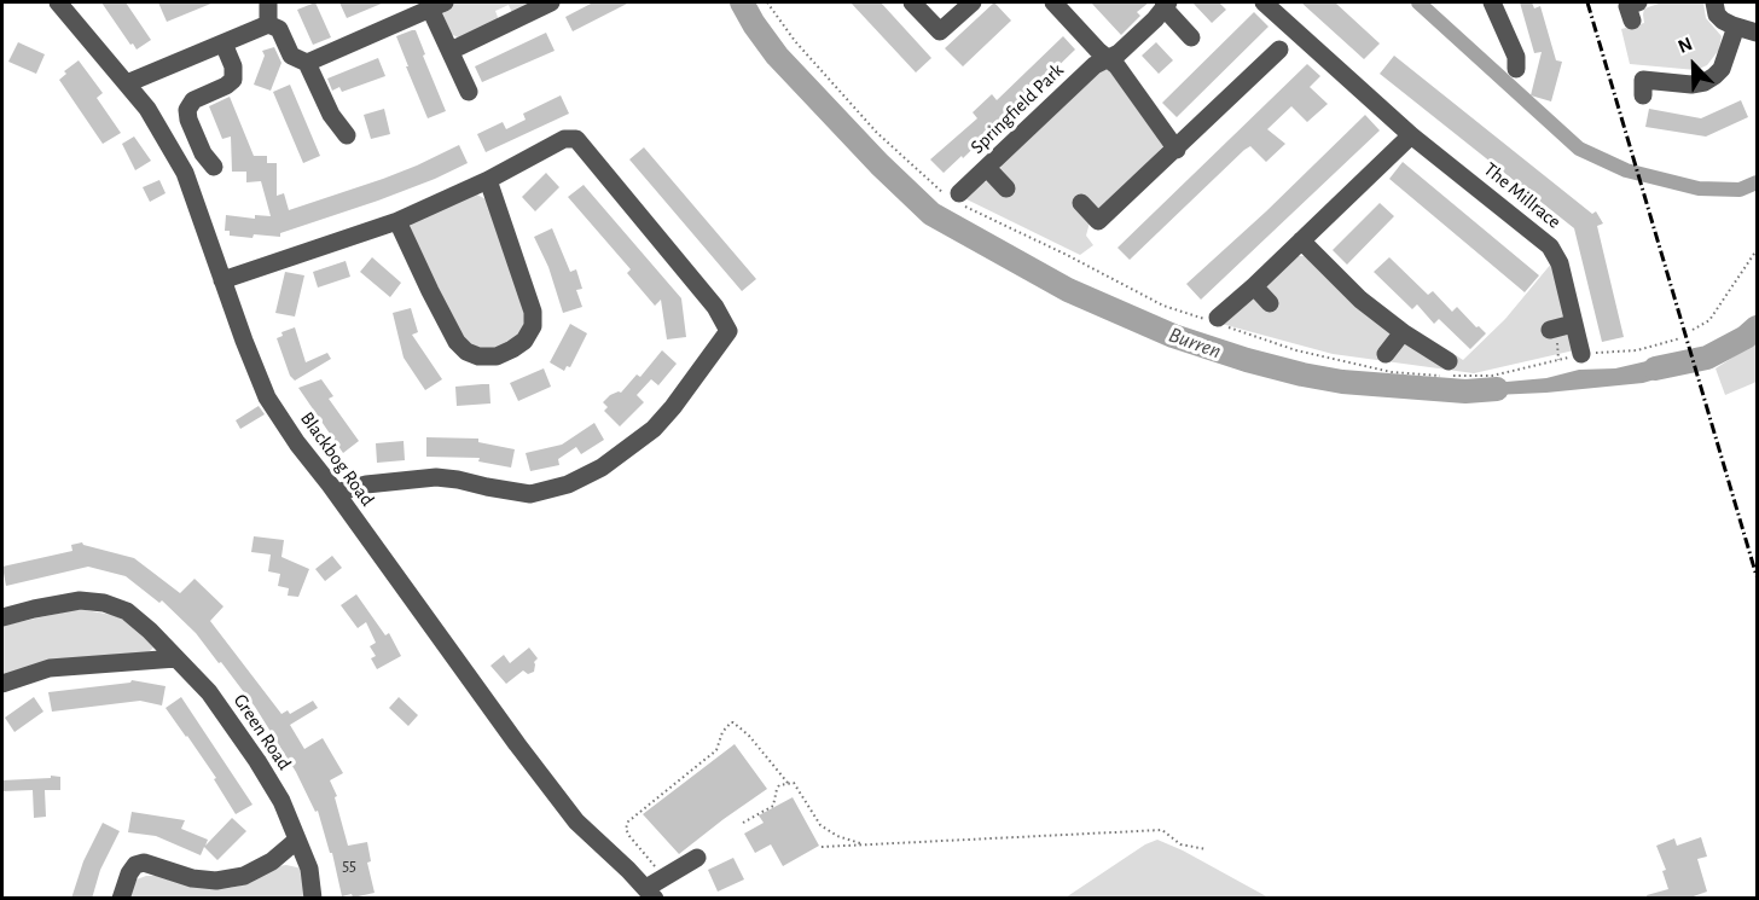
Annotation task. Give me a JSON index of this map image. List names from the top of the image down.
{
  "streets": {
    "street": [
      "Springfield Park",
      "The Millrace",
      "Blackbog Road",
      "Green Road"
    ]
  },
  "water": ["Burren"],
  "house_numbers": ["55"],
  "north": "top left"
}
